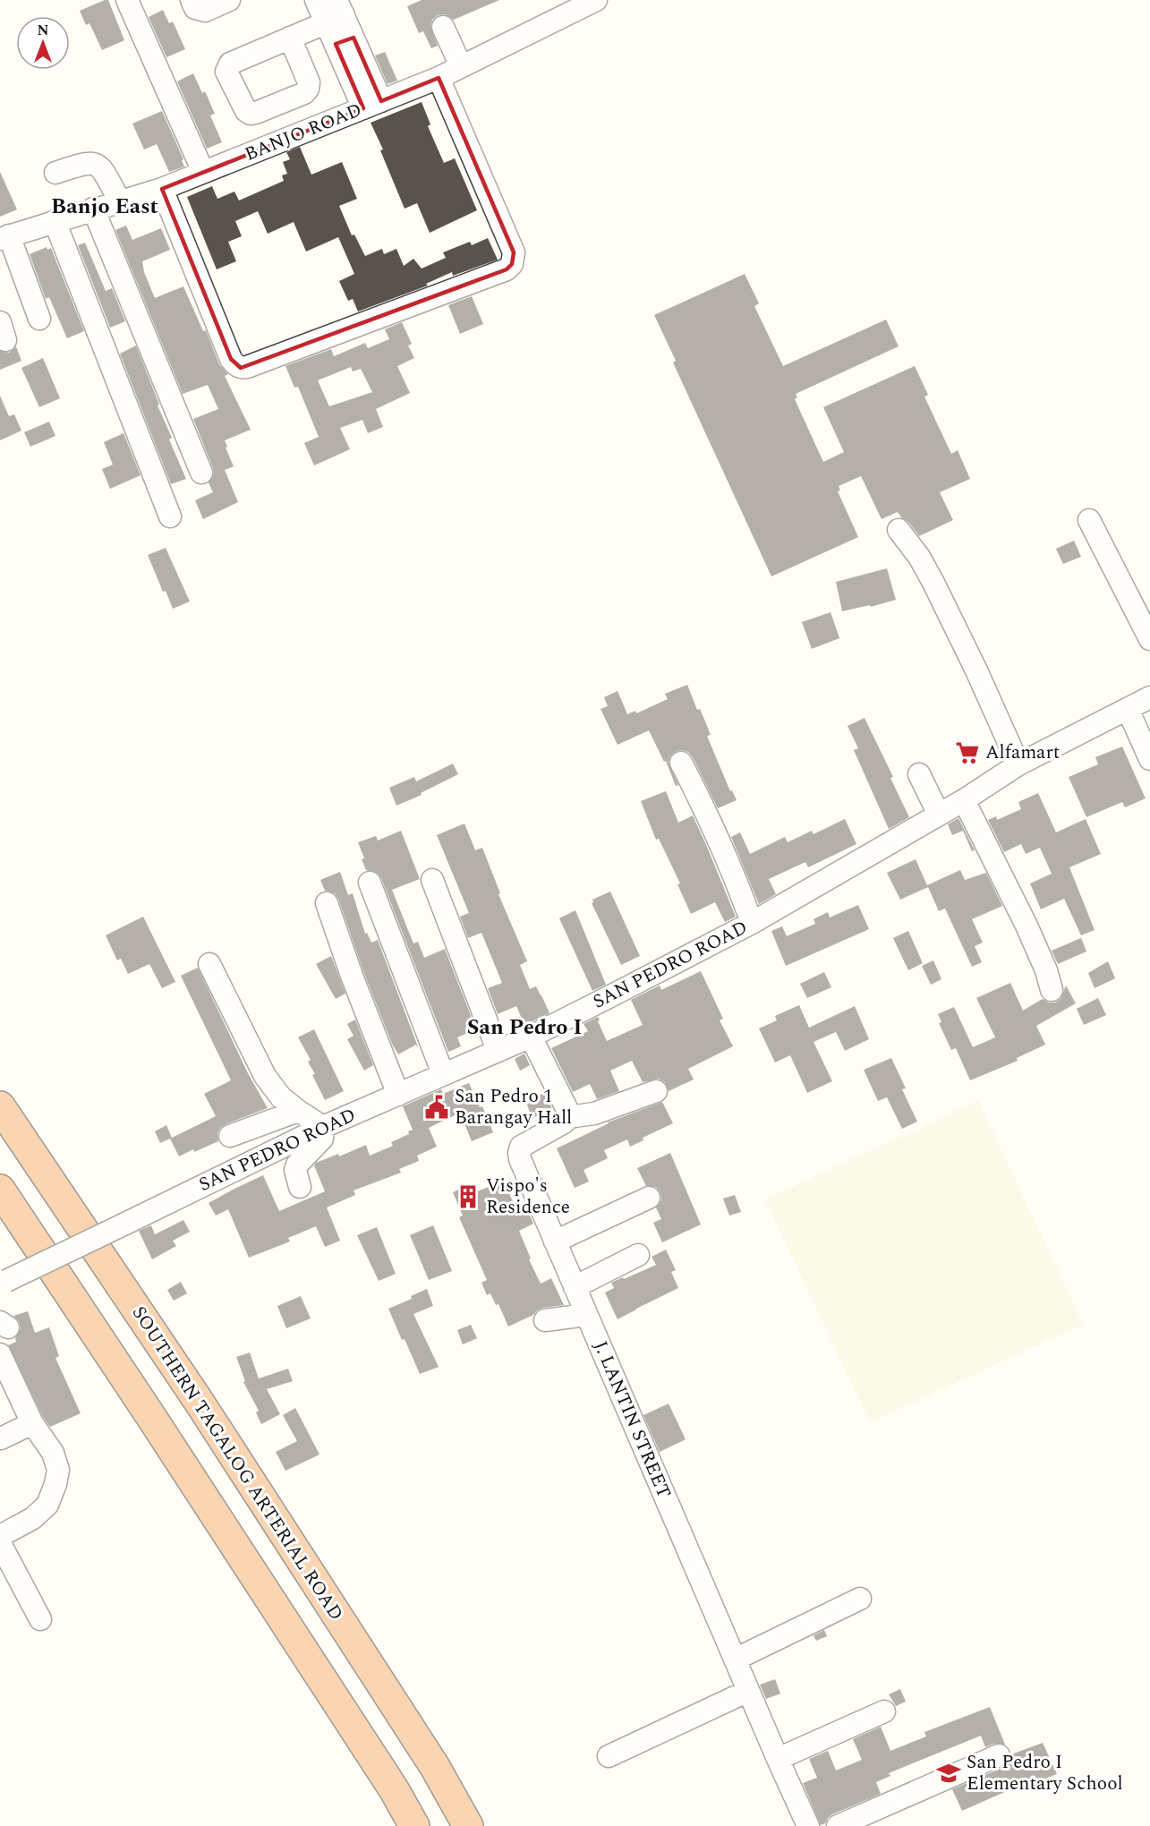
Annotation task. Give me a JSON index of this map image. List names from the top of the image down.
{
  "streets": {
    "highway": ["SOUTHERN TAGALOG ARTERIAL ROAD"],
    "street": ["BANJO ROAD", "SAN PEDRO ROAD", "J. LANTIN STREET"]
  },
  "districts": ["Banjo East", "San Pedro I"],
  "places": {
    "supermarket": ["Alfamart"],
    "public building": ["San Pedro 1 Barangay Hall"],
    "building": ["Vispo's Residence"],
    "school or university": ["San Pedro I Elementary School"]
  },
  "north": "top"
}
